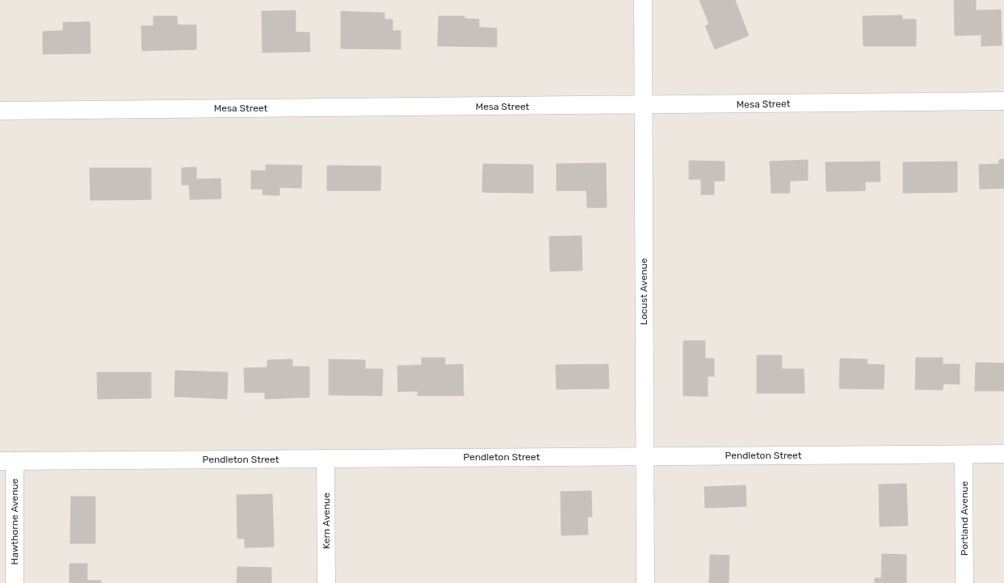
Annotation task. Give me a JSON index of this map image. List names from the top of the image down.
{
  "streets": {
    "street": [
      "Mesa Street",
      "Locust Avenue",
      "Pendleton Street",
      "Portland Avenue",
      "Kern Avenue",
      "Hawthorne Avenue"
    ]
  },
  "crossings": [
    ["Mesa Street", "Locust Avenue"],
    ["Locust Avenue", "Pendleton Street"],
    ["Pendleton Street", "Portland Avenue"],
    ["Pendleton Street", "Kern Avenue"],
    ["Pendleton Street", "Hawthorne Avenue"]
  ]
}
